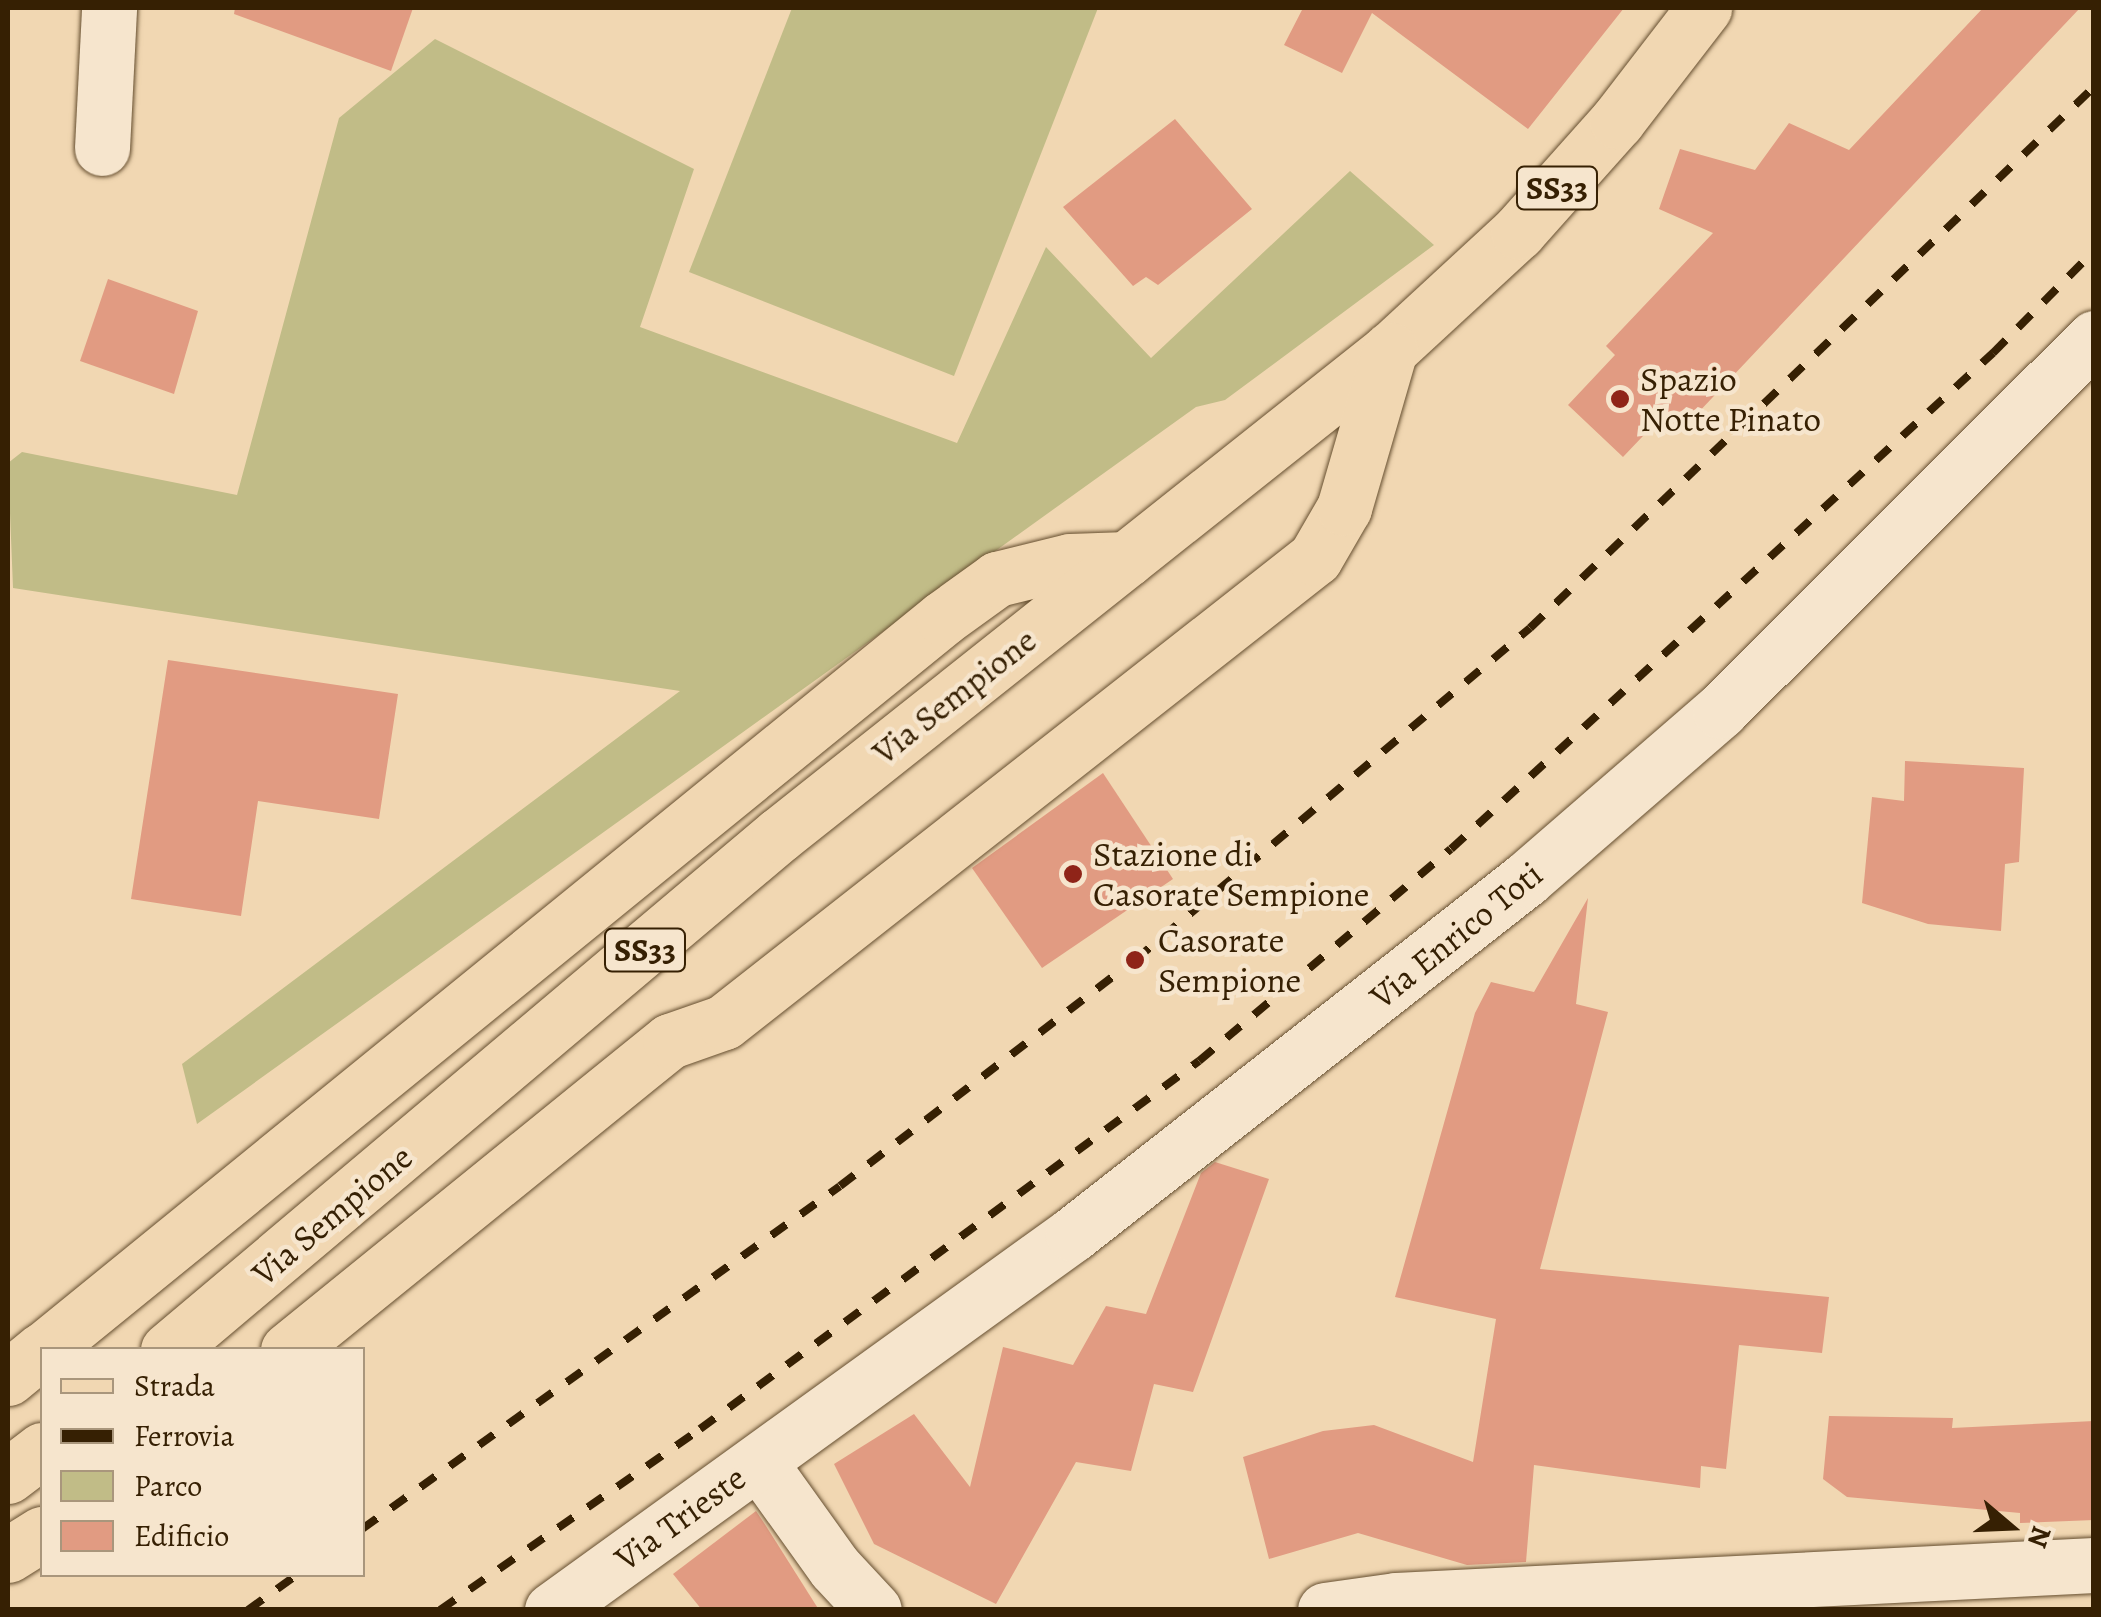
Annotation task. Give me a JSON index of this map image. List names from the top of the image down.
{
  "streets": {
    "main road": ["SS33", "Via Sempione"],
    "street": ["Via Enrico Toti", "Via Trieste"]
  },
  "crossings": [
    ["Via Enrico Toti", "Via Trieste"]
  ],
  "places": ["Spazio Notte Pinato", "Stazione di Casorate Sempione", "Casorate Sempione"],
  "legend": [
    "Strada",
    "Ferrovia",
    "Parco",
    "Edificio"
  ],
  "north": "right"
}
